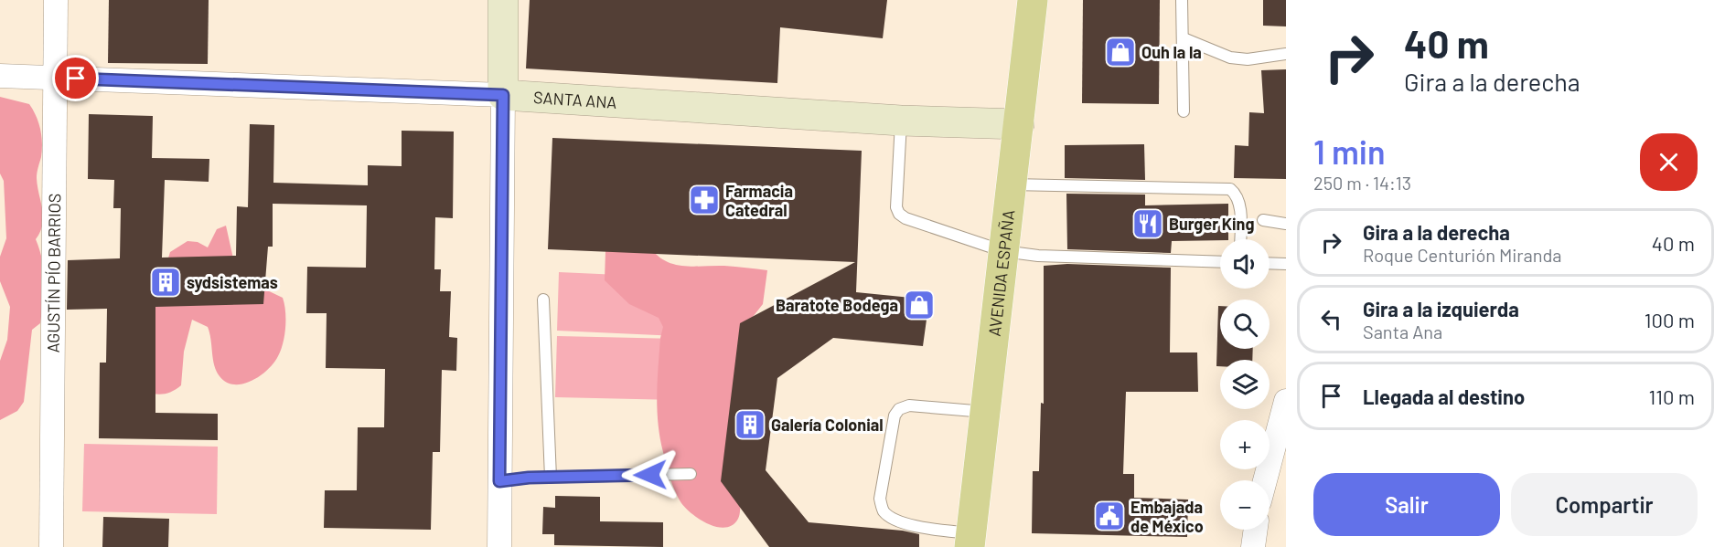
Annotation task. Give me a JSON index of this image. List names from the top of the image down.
{
  "streets": {
    "main road": ["AVENIDA ESPAÑA"],
    "street": ["SANTA ANA", "AGUSTÍN PÍO BARRIOS"]
  },
  "crossings": [
    ["SANTA ANA", "AVENIDA ESPAÑA"],
    ["SANTA ANA", "AGUSTÍN PÍO BARRIOS"]
  ],
  "places": {
    "shop": ["Ouh la la", "Baratote Bodega"],
    "pharmacy": ["Farmacia Catedral"],
    "restaurant": ["Burger King"],
    "building": ["sydsistemas", "Galería Colonial"],
    "public building": ["Embajada de México"]
  },
  "page": {
    "turn": ["40 m", "Gira a la derecha"],
    "heading": ["1 min", "250 m · 14:13"],
    "list": [
      {
        "name": "Gira a la derecha",
        "note": "Roque Centurión Miranda",
        "value": "40 m"
      },
      {
        "name": "Gira a la izquierda",
        "note": "Santa Ana",
        "value": "100 m"
      },
      {
        "name": "Llegada al destino",
        "value": "110 m"
      }
    ],
    "map_buttons": ["+", "−"],
    "buttons": ["Salir", "Compartir"]
  }
}
